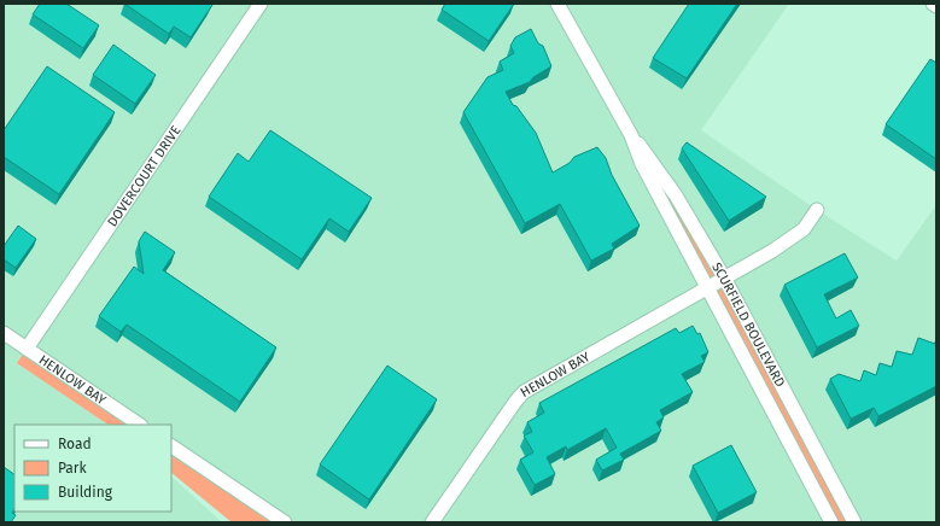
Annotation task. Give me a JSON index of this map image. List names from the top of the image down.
{
  "streets": {
    "street": ["DOVERCOURT DRIVE", "SCURFIELD BOULEVARD", "HENLOW BAY"]
  },
  "crossings": [
    ["DOVERCOURT DRIVE", "HENLOW BAY"],
    ["SCURFIELD BOULEVARD", "HENLOW BAY"]
  ],
  "legend": ["Road", "Park", "Building"]
}
